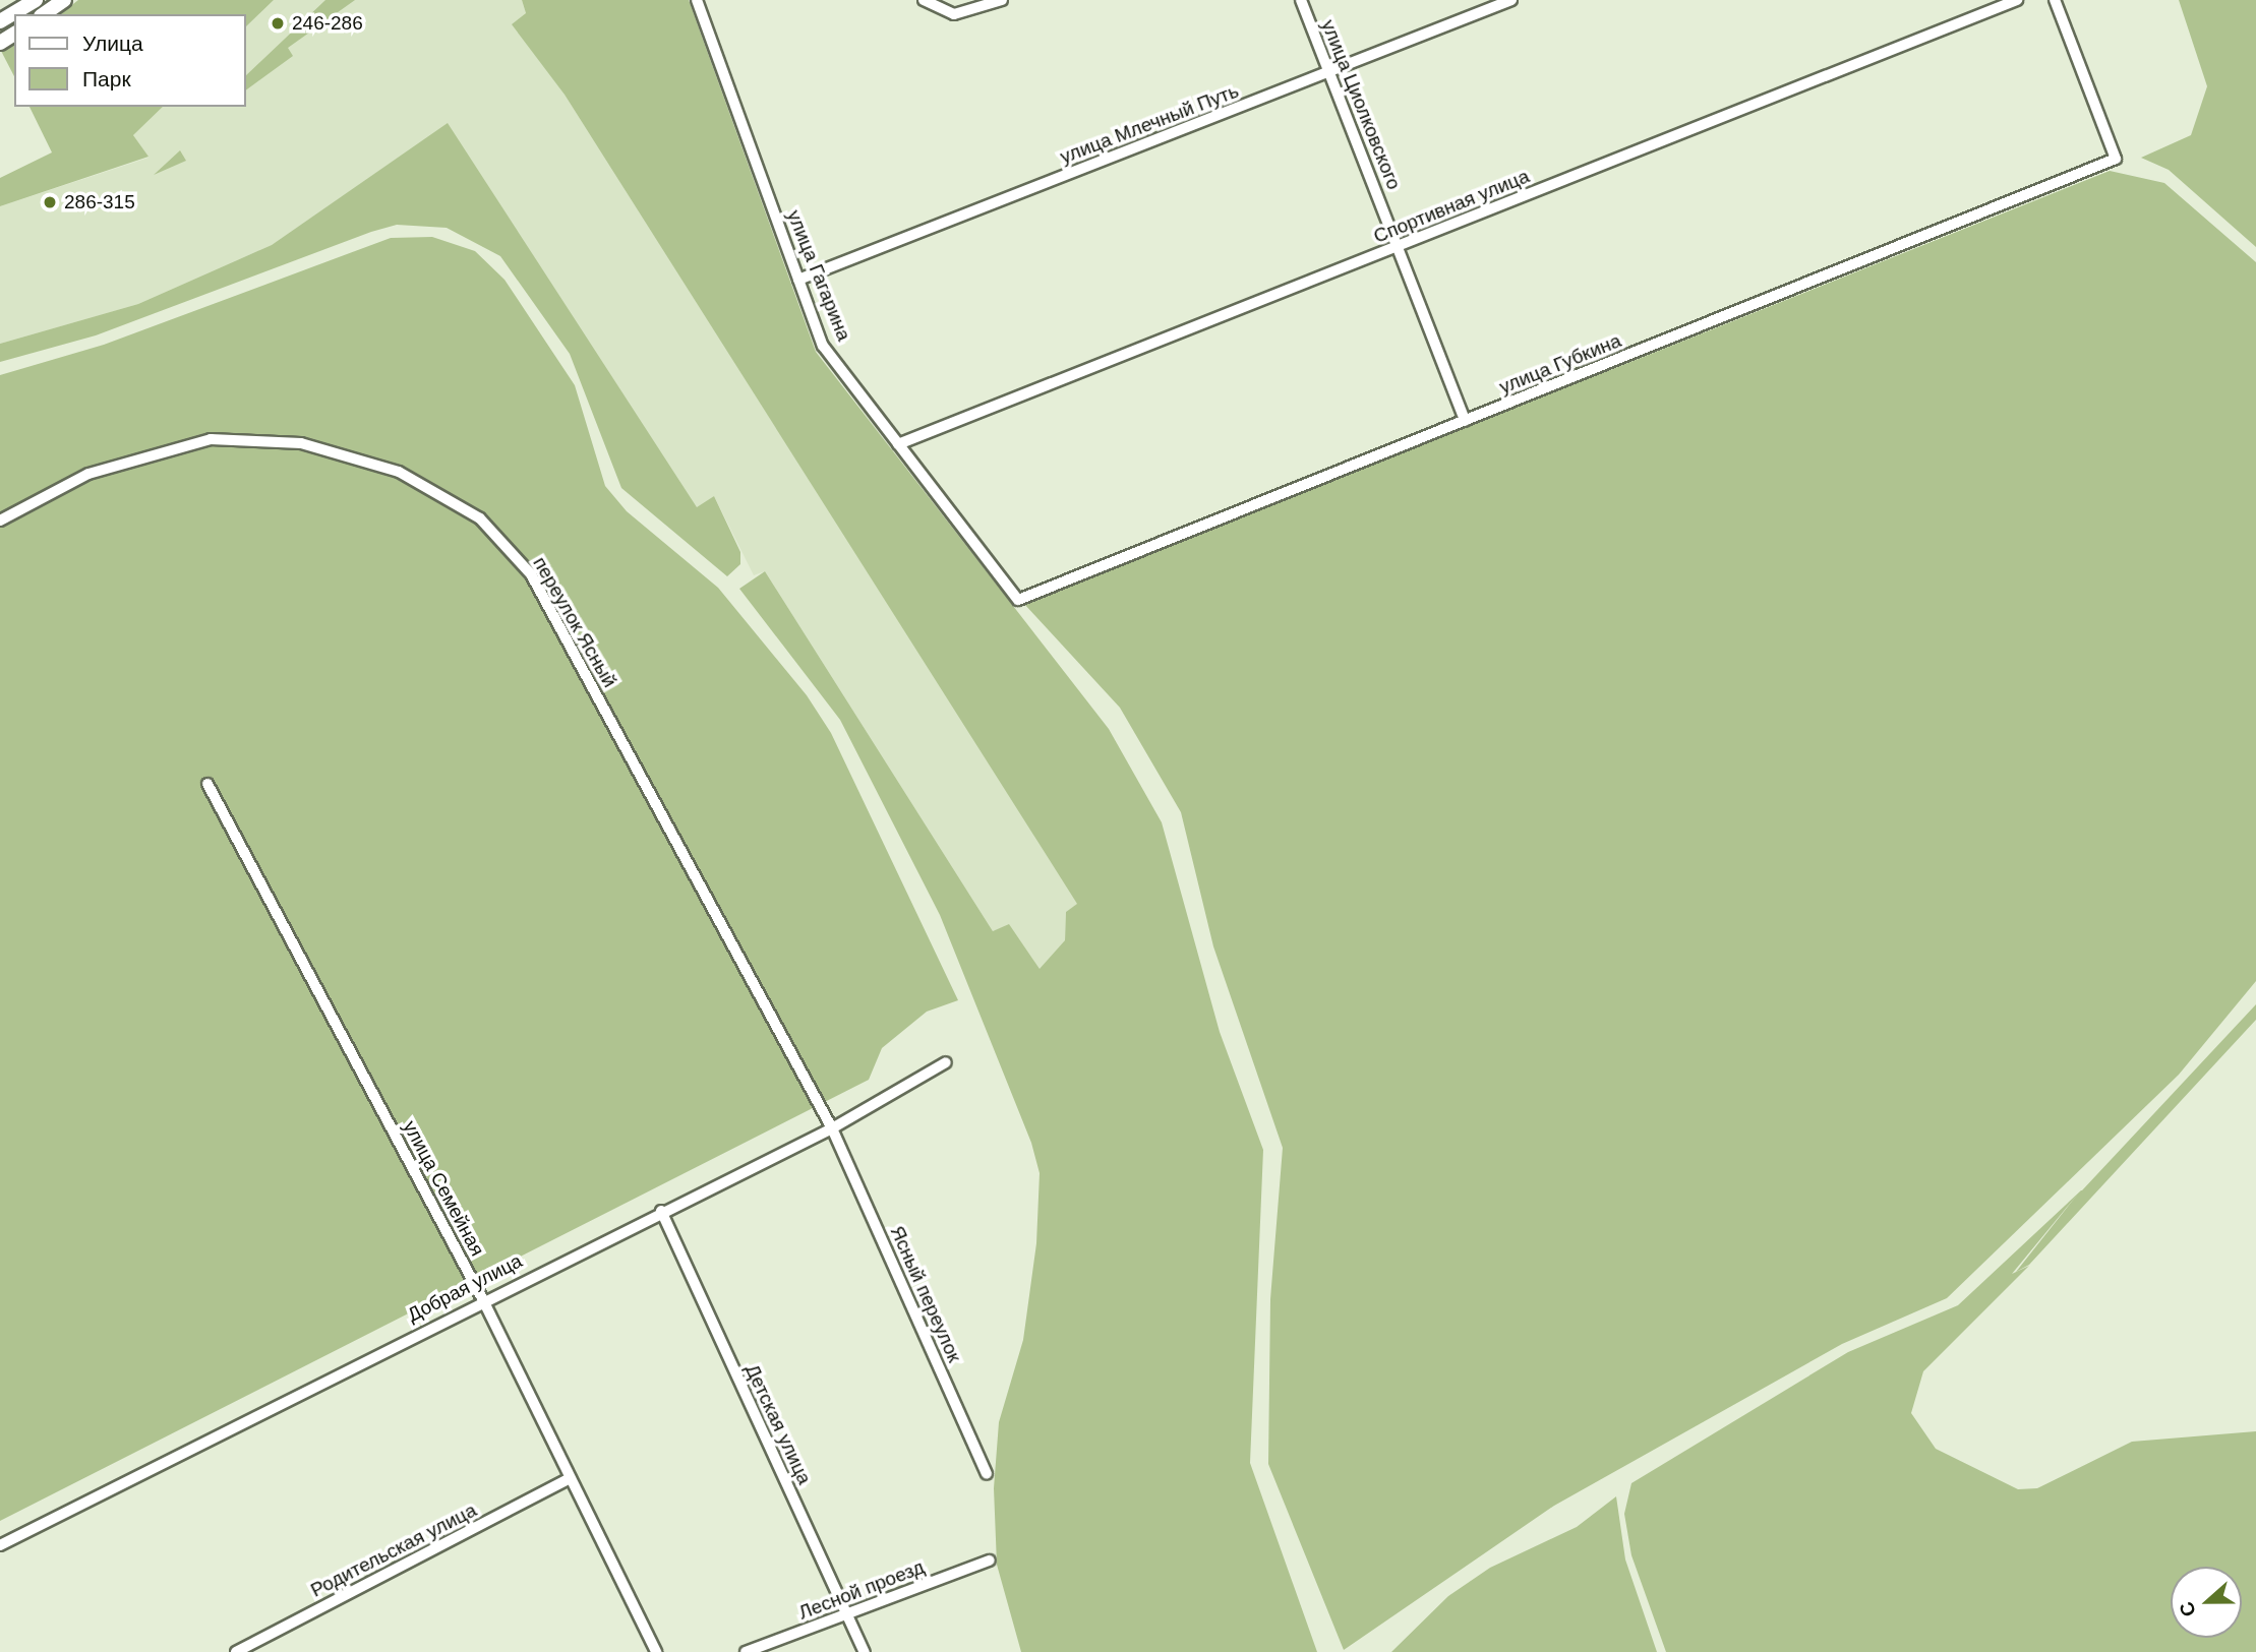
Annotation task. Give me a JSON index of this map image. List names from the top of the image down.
{
  "streets": {
    "street": [
      "улица Циолковского",
      "улица Млечный Путь",
      "Спортивная улица",
      "улица Гагарина",
      "улица Губкина",
      "переулок Ясный",
      "улица Семейная",
      "Добрая улица",
      "Ясный переулок",
      "Детская улица",
      "Родительская улица",
      "Лесной проезд"
    ]
  },
  "crossings": [
    ["улица Циолковского", "улица Млечный Путь"],
    ["улица Циолковского", "Спортивная улица"],
    ["улица Циолковского", "улица Губкина"],
    ["улица Млечный Путь", "улица Гагарина"],
    ["Спортивная улица", "улица Гагарина"],
    ["улица Гагарина", "улица Губкина"],
    ["переулок Ясный", "Добрая улица"],
    ["переулок Ясный", "Ясный переулок"],
    ["улица Семейная", "Добрая улица"],
    ["улица Семейная", "Родительская улица"],
    ["Добрая улица", "Ясный переулок"],
    ["Добрая улица", "Детская улица"],
    ["Детская улица", "Лесной проезд"]
  ],
  "places": ["246-286", "286-315"],
  "legend": ["Улица", "Парк"],
  "north": "left"
}
